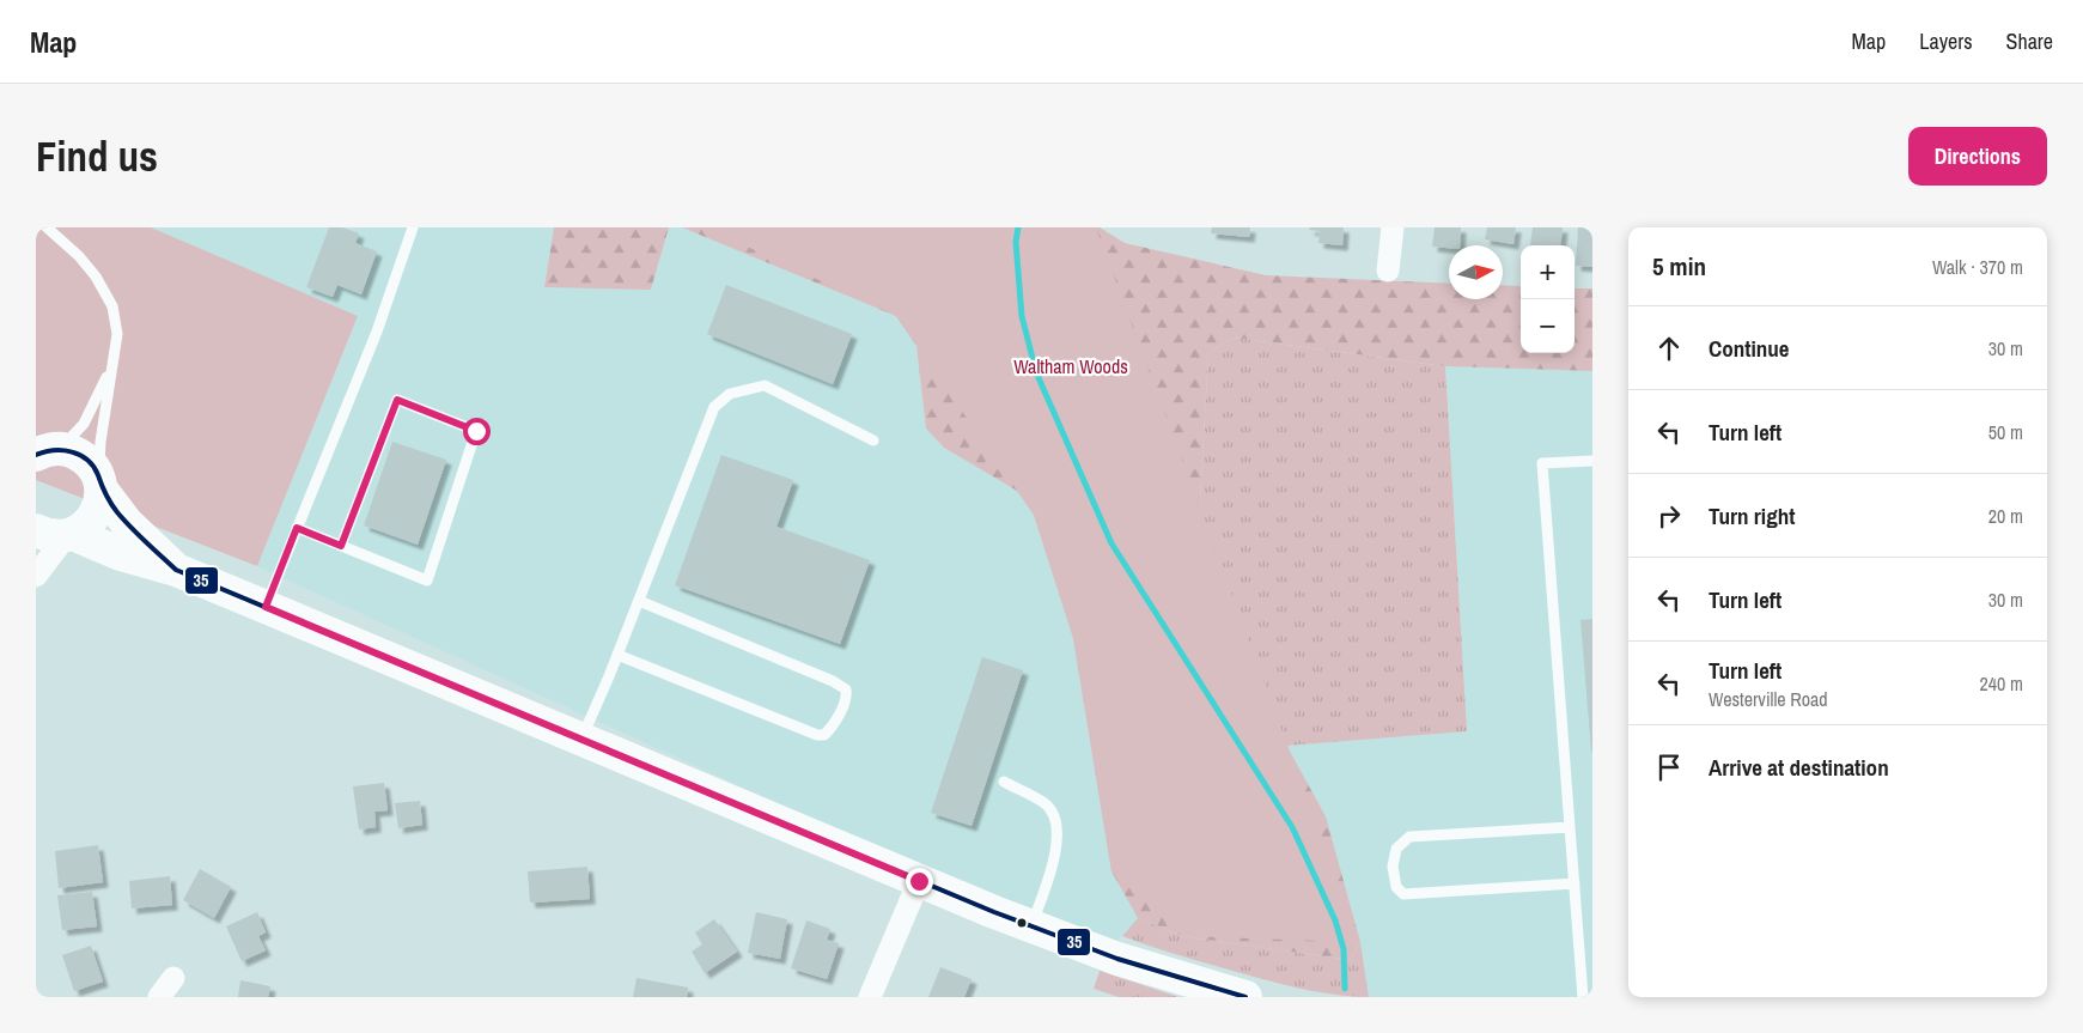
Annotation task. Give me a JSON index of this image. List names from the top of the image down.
{
  "parks": ["Waltham Woods"],
  "lines": ["transit line 35"],
  "north": "right",
  "page": {
    "header": "Map",
    "nav": ["Map", "Layers", "Share"],
    "buttons": "Directions",
    "title": "Find us",
    "heading": ["5 min", "Walk · 370 m"],
    "map_buttons": ["+", "−"],
    "list": [
      ["Continue", "30 m"],
      ["Turn left", "50 m"],
      ["Turn right", "20 m"],
      ["Turn left", "30 m"],
      ["Turn left", "Westerville Road", "240 m"],
      "Arrive at destination"
    ]
  }
}
